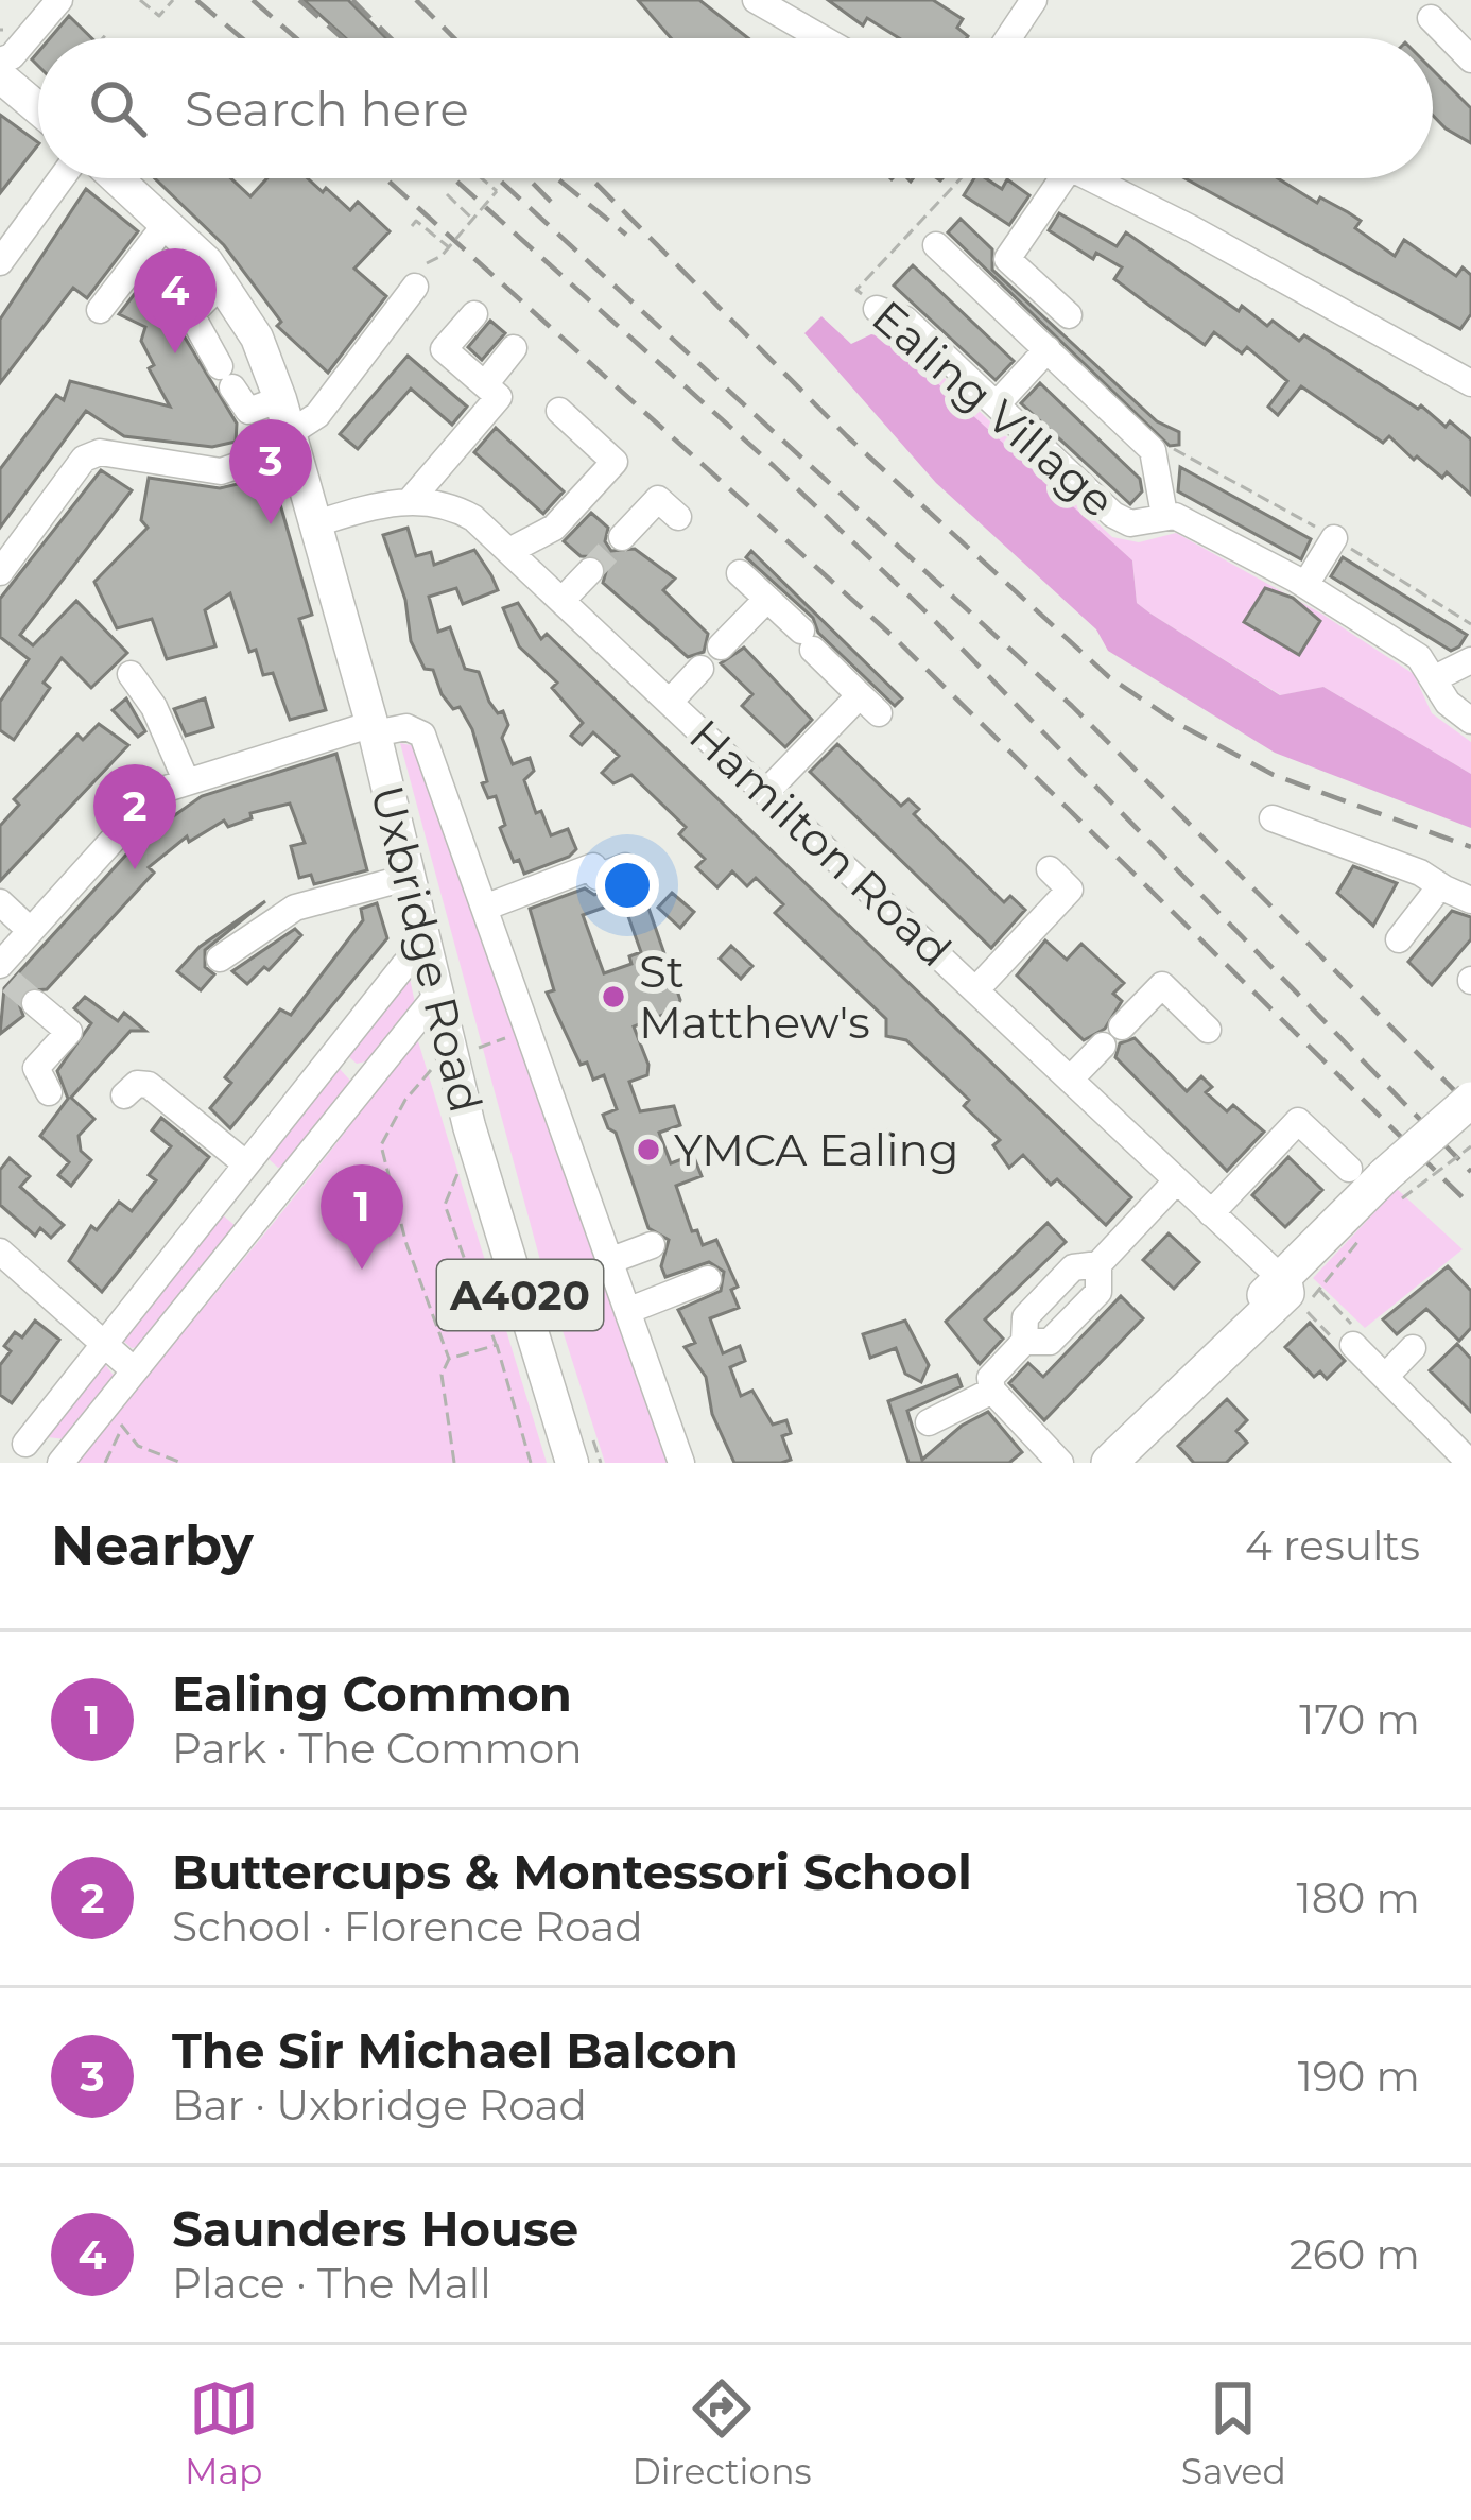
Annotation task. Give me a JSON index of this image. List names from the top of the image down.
{
  "streets": {
    "main road": ["Uxbridge Road", "A4020"],
    "street": ["Ealing Village", "Hamilton Road"]
  },
  "crossings": [
    ["Uxbridge Road", "A4020"]
  ],
  "places": ["St Matthew's", "YMCA Ealing"],
  "page": {
    "search": "Search here",
    "pins": [
      "4",
      "3",
      "2",
      "1"
    ],
    "heading": ["Nearby", "4 results"],
    "list": [
      {
        "mark": "1",
        "name": "Ealing Common",
        "note": "Park · The Common",
        "value": "170 m"
      },
      {
        "mark": "2",
        "name": "Buttercups & Montessori School",
        "note": "School · Florence Road",
        "value": "180 m"
      },
      {
        "mark": "3",
        "name": "The Sir Michael Balcon",
        "note": "Bar · Uxbridge Road",
        "value": "190 m"
      },
      {
        "mark": "4",
        "name": "Saunders House",
        "note": "Place · The Mall",
        "value": "260 m"
      }
    ],
    "nav": ["Map", "Directions", "Saved"]
  }
}
